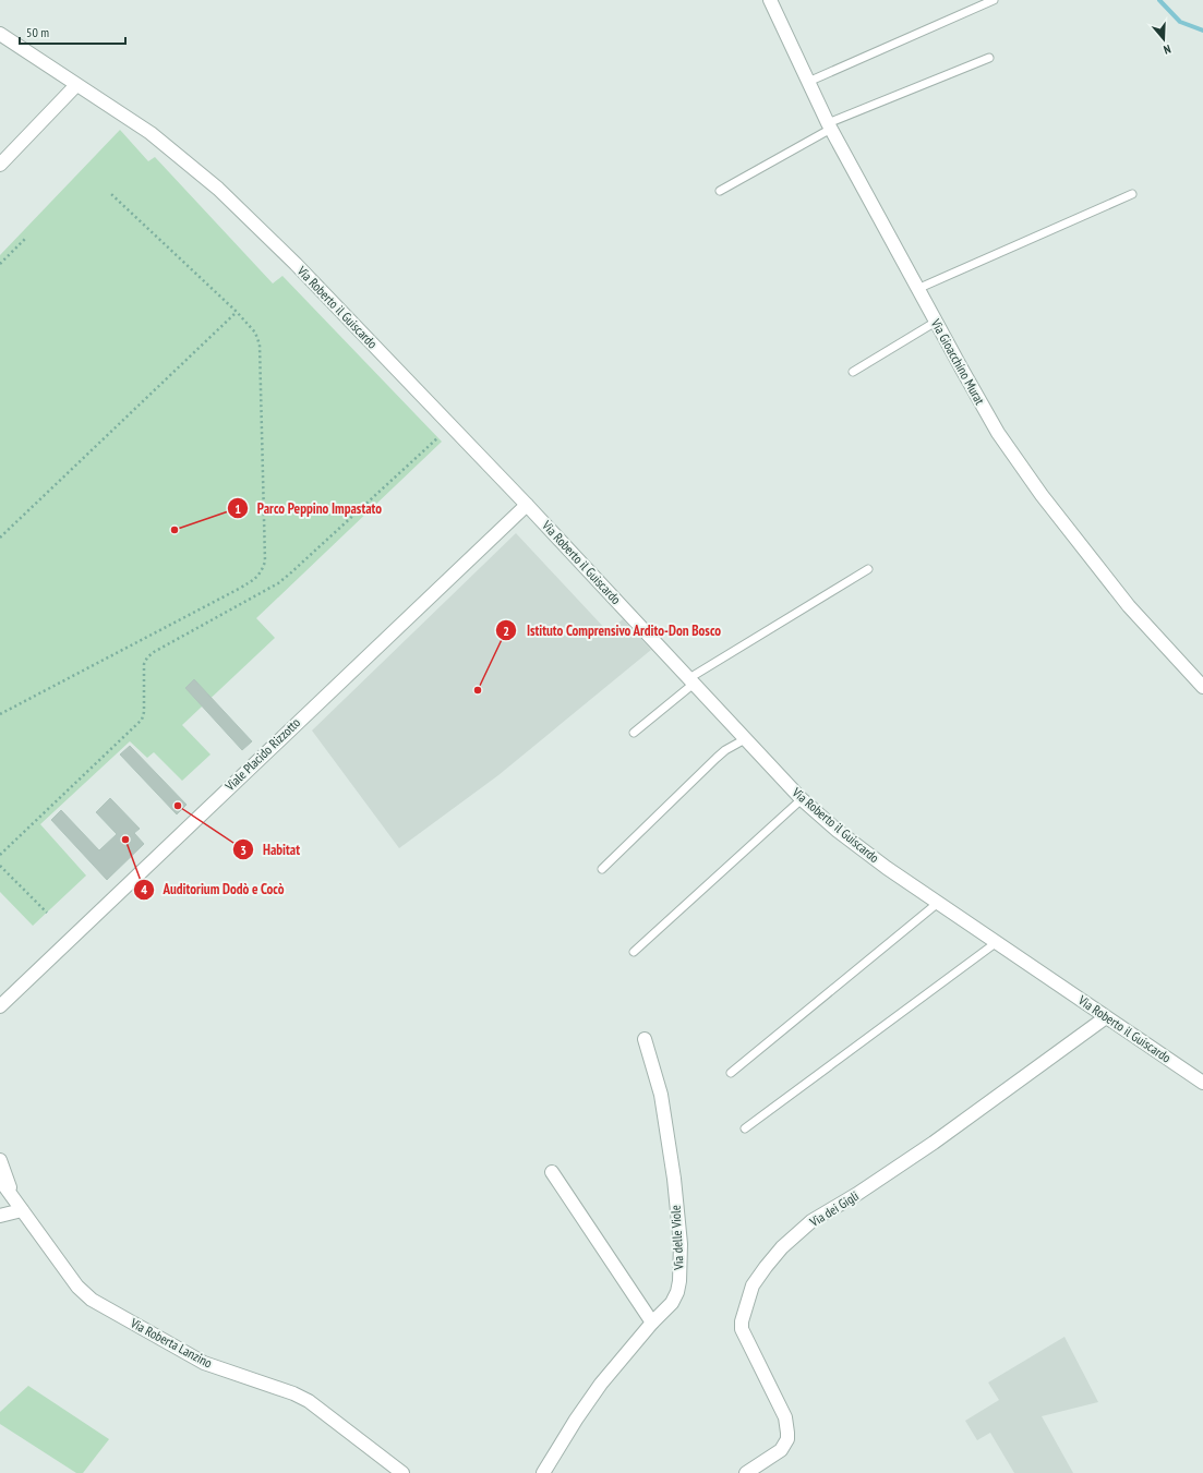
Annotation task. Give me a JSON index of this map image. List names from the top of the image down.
{
  "streets": {
    "street": [
      "Via Roberto il Guiscardo",
      "Via Gioacchino Murat",
      "Viale Placido Rizzotto",
      "Via dei Gigli",
      "Via delle Viole",
      "Via Roberta Lanzino"
    ]
  },
  "crossings": [
    ["Via Roberto il Guiscardo", "Viale Placido Rizzotto"],
    ["Via Roberto il Guiscardo", "Via dei Gigli"]
  ],
  "places": [
    "Parco Peppino Impastato",
    "Istituto Comprensivo Ardito-Don Bosco",
    "Habitat",
    "Auditorium Dodò e Cocò"
  ],
  "scale_bar": "50 m",
  "north": "bottom"
}
